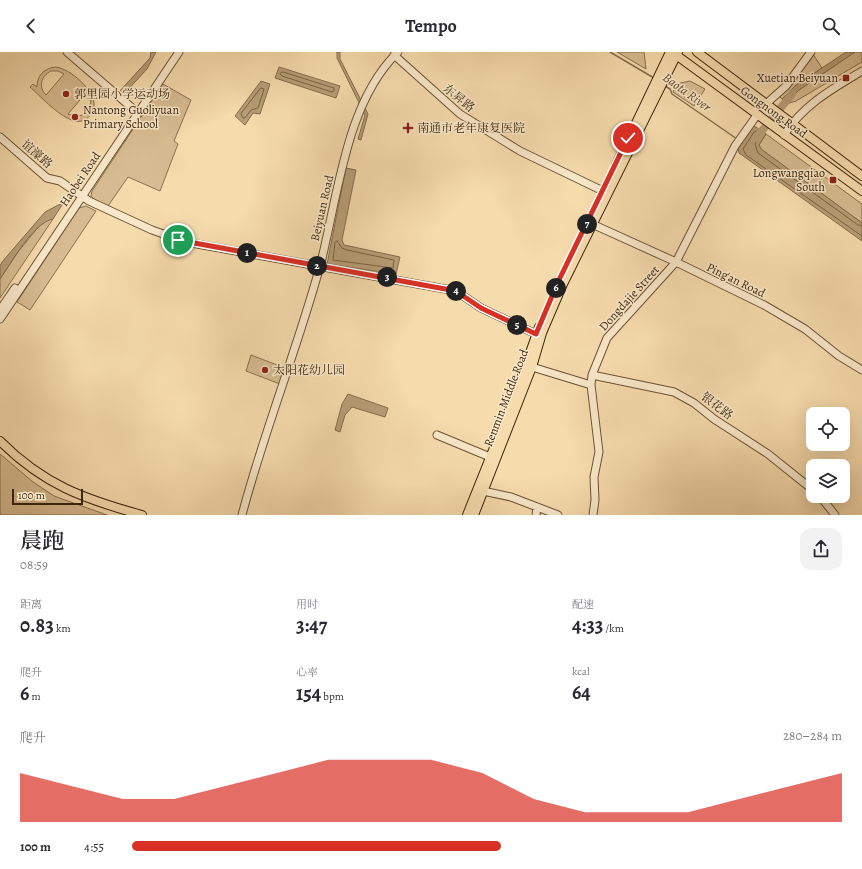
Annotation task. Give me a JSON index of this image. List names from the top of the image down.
{
  "streets": {
    "main road": ["Gongnong Road", "Renmin Middle Road"],
    "street": [
      "东昇路",
      "谊濠路",
      "Haobei Road",
      "Beiyuan Road",
      "Ping'an Road",
      "Dongdajie Street",
      "银花路"
    ]
  },
  "crossings": [
    ["东昇路", "Beiyuan Road"],
    ["东昇路", "Renmin Middle Road"],
    ["Gongnong Road", "Dongdajie Street"],
    ["Gongnong Road", "Renmin Middle Road"],
    ["谊濠路", "Haobei Road"],
    ["谊濠路", "Beiyuan Road"],
    ["谊濠路", "Renmin Middle Road"],
    ["Ping'an Road", "Dongdajie Street"],
    ["Ping'an Road", "Renmin Middle Road"],
    ["Dongdajie Street", "银花路"]
  ],
  "water": ["Baota River"],
  "places": {
    "transit": ["Xuetian Beiyuan", "Longwangqiao South"],
    "other": ["郭里园小学运动场", "Nantong Guoliyuan Primary School", "太阳花幼儿园"],
    "health": ["南通市老年康复医院"]
  },
  "scale_bar": "100 m",
  "page": {
    "header": "Tempo",
    "pins": [
      "7",
      "1",
      "2",
      "3",
      "6",
      "4",
      "5"
    ],
    "scale": "100 m",
    "heading": ["晨跑", "08:59"],
    "stats": [
      ["距离", "0.83 km"],
      ["用时", "3:47"],
      ["配速", "4:33 /km"],
      ["爬升", "6 m"],
      ["心率", "154 bpm"],
      ["kcal", "64"]
    ],
    "chart": ["爬升", "280–284 m"],
    "list": [
      {
        "name": "100 m",
        "note": "4:55"
      }
    ]
  }
}
